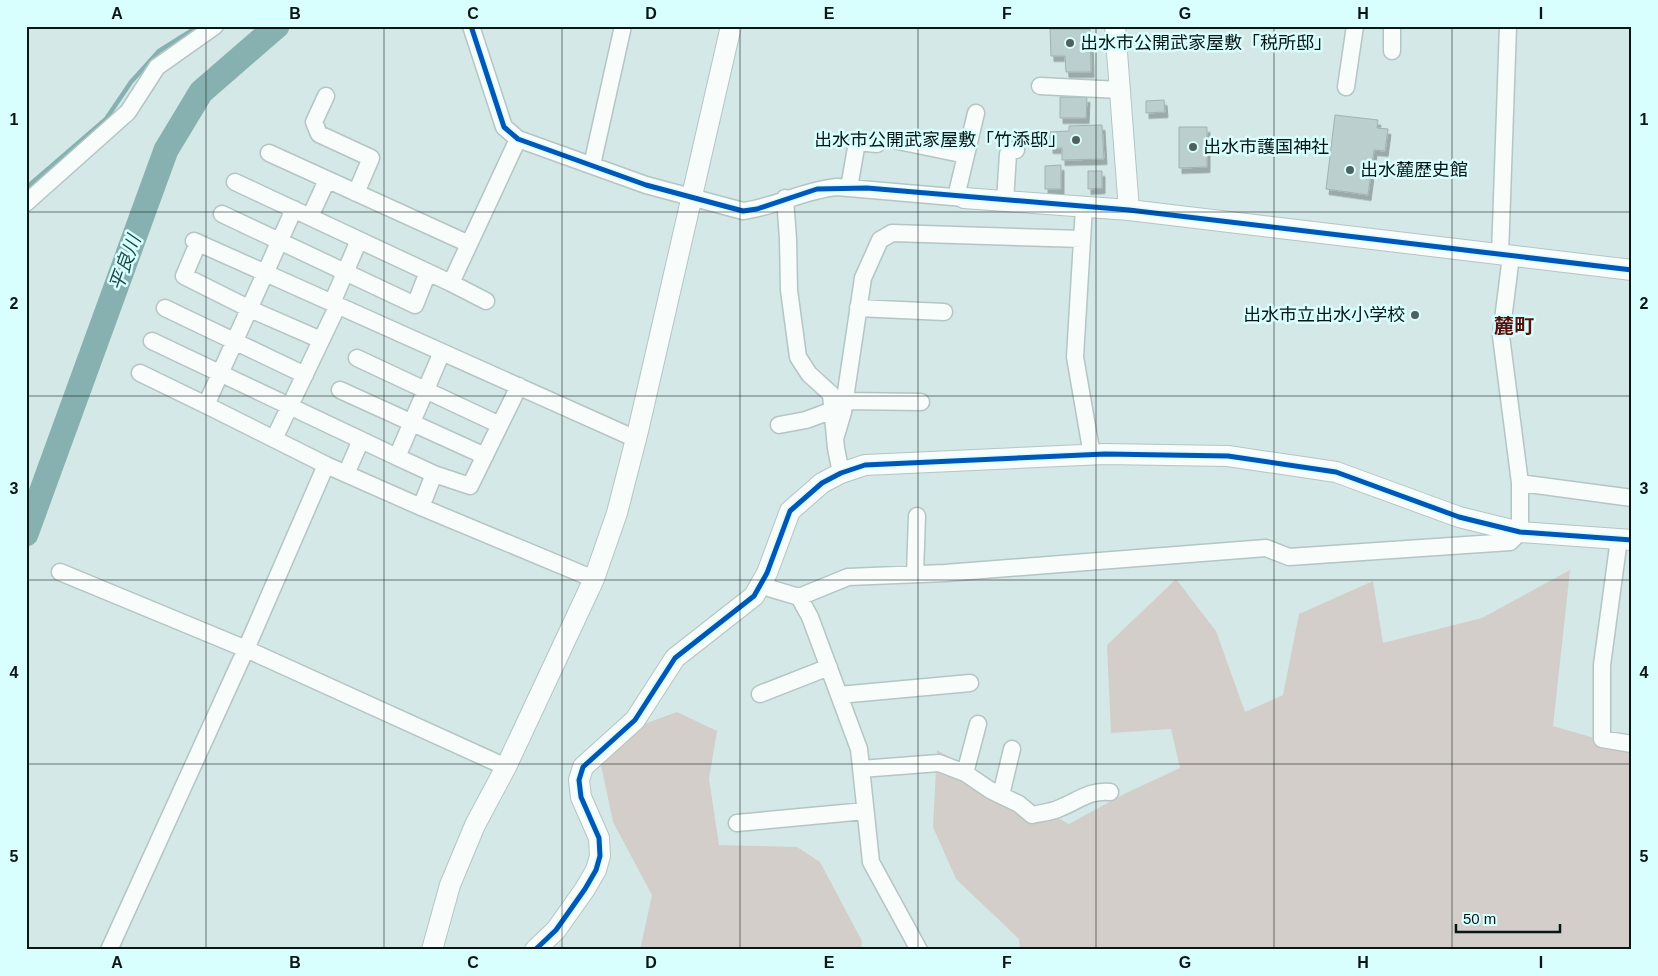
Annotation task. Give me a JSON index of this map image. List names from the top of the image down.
{
  "districts": ["麓町"],
  "water": ["平良川"],
  "places": [
    "出水市公開武家屋敷「税所邸」",
    "出水市公開武家屋敷「竹添邸」",
    "出水市護国神社",
    "出水麓歴史館",
    "出水市立出水小学校"
  ],
  "scale_bar": "50 m",
  "grid": {
    "columns": [
      "A",
      "B",
      "C",
      "D",
      "E",
      "F",
      "G",
      "H",
      "I"
    ],
    "rows": [
      "1",
      "2",
      "3",
      "4",
      "5"
    ]
  }
}
